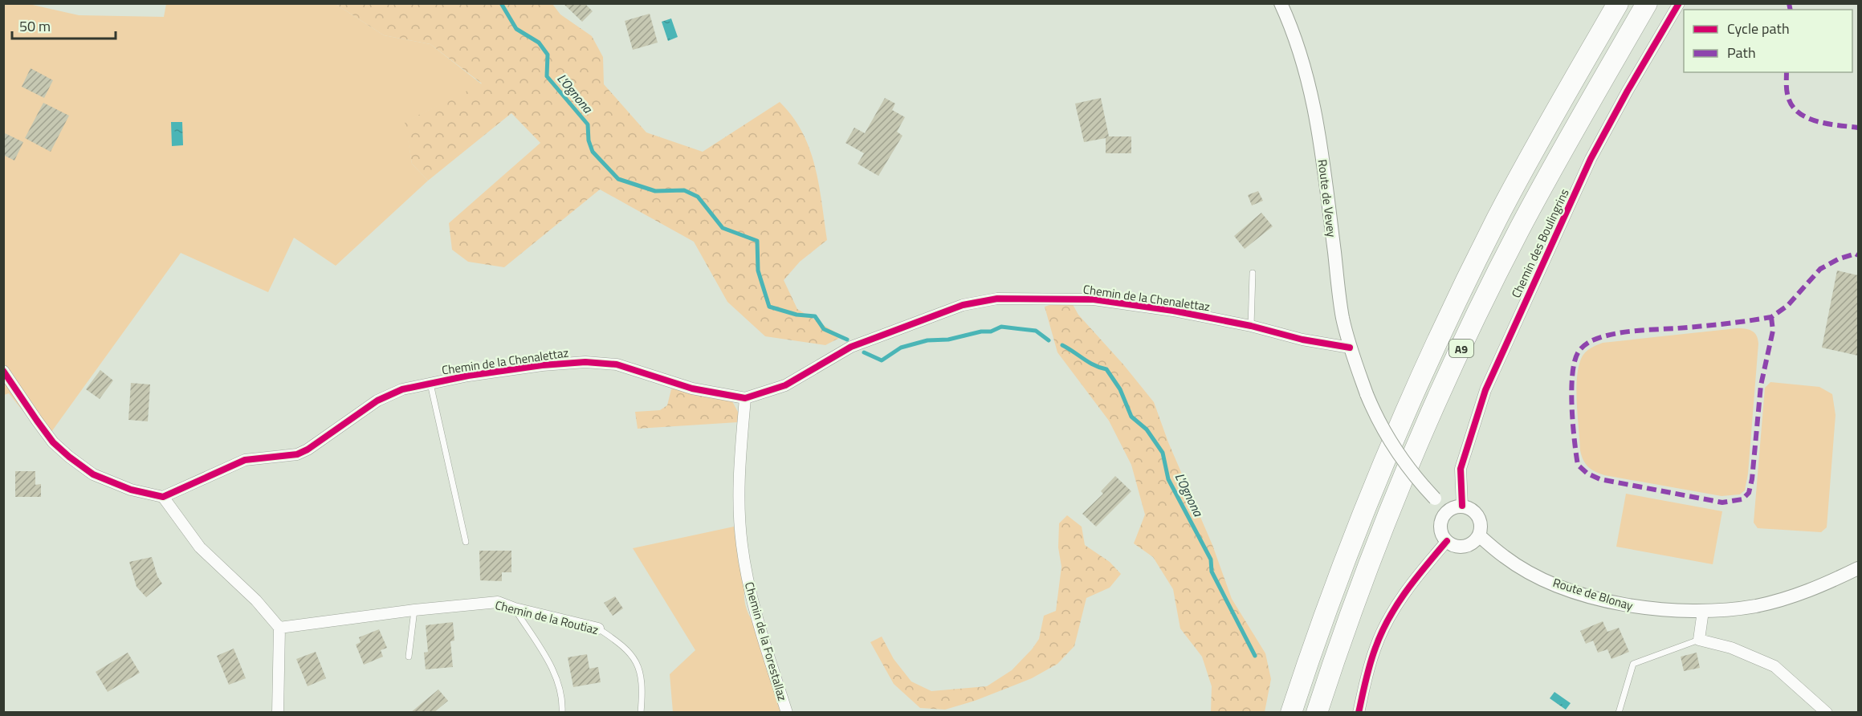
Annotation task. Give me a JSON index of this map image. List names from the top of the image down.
{
  "streets": {
    "highway": ["A9"],
    "street": [
      "Route de Vevey",
      "Chemin des Boulingrins",
      "Chemin de la Chenalettaz",
      "Route de Blonay",
      "Chemin de la Routiaz",
      "Chemin de la Forestallaz"
    ]
  },
  "crossings": [
    ["Route de Vevey", "Chemin des Boulingrins"],
    ["Route de Vevey", "Chemin de la Chenalettaz"],
    ["Route de Vevey", "Route de Blonay"],
    ["Chemin des Boulingrins", "Route de Blonay"],
    ["Chemin de la Chenalettaz", "Chemin de la Forestallaz"]
  ],
  "water": ["L'Ognona"],
  "legend": ["Cycle path", "Path"],
  "scale_bar": "50 m"
}
